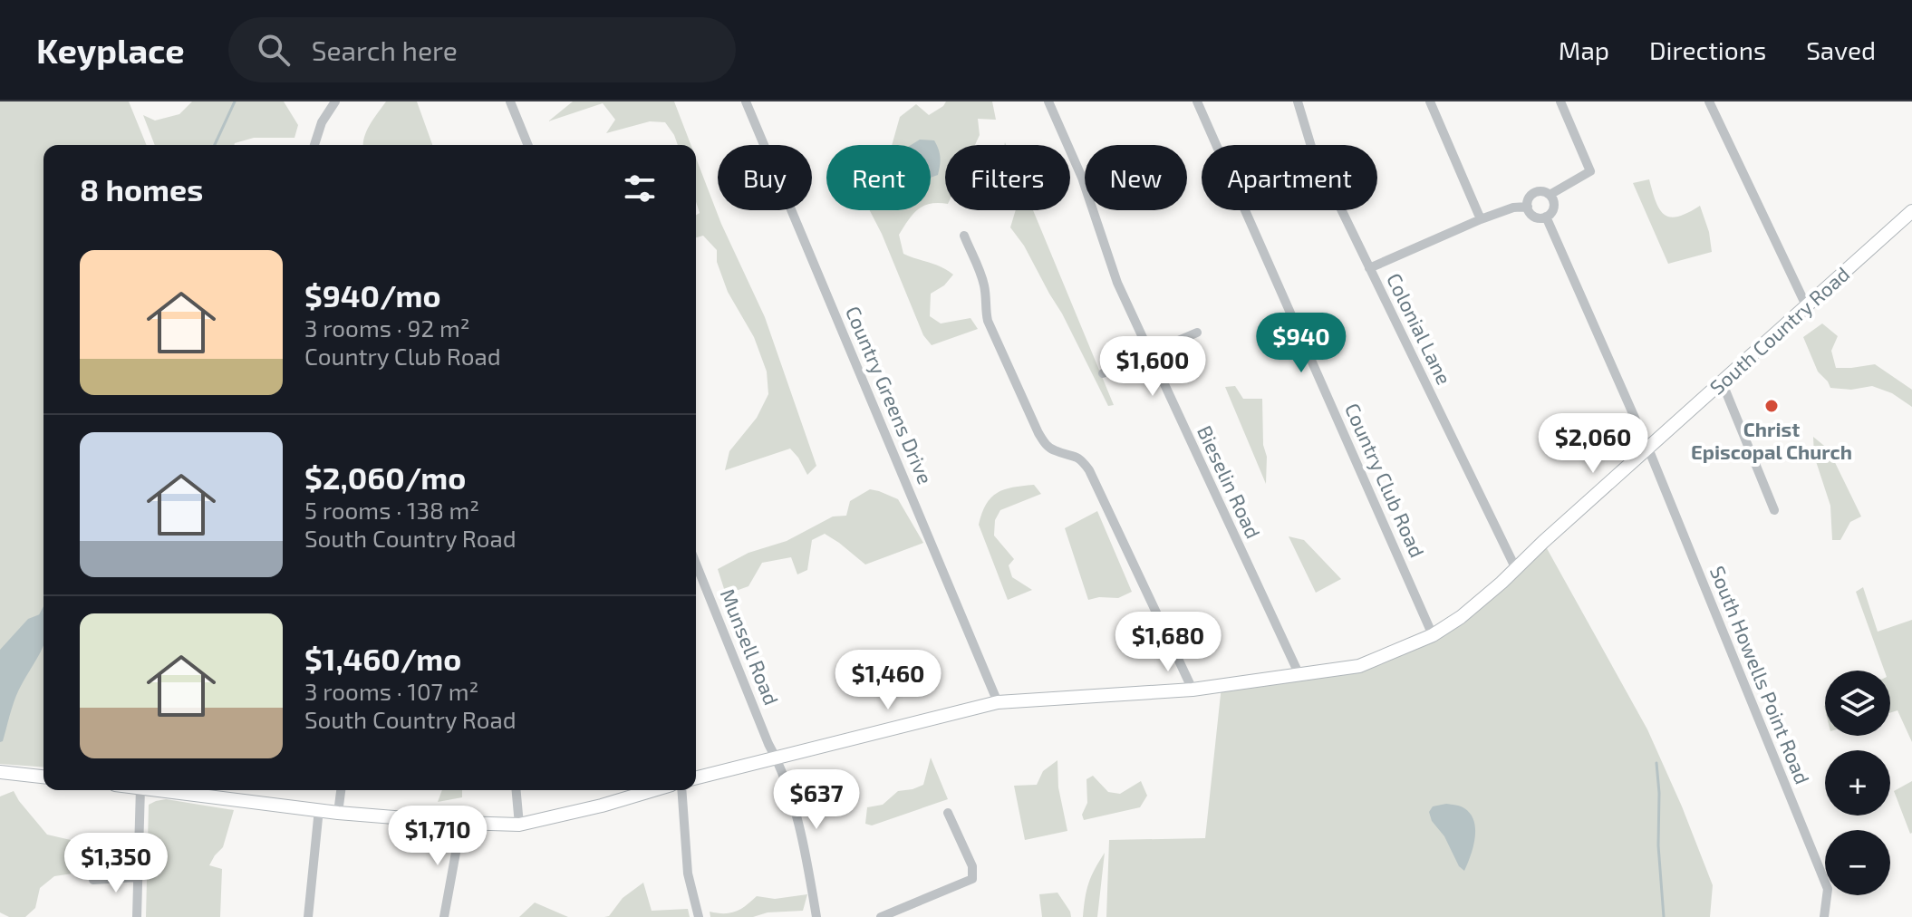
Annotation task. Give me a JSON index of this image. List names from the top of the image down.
{
  "streets": {
    "main road": ["South Country Road"],
    "street": [
      "Colonial Lane",
      "Country Greens Drive",
      "Country Club Road",
      "Bieselin Road",
      "Munsell Road",
      "South Howells Point Road"
    ]
  },
  "crossings": [
    ["Colonial Lane", "South Country Road"],
    ["South Country Road", "Country Greens Drive"],
    ["South Country Road", "Country Club Road"],
    ["South Country Road", "Bieselin Road"],
    ["South Country Road", "Munsell Road"],
    ["South Country Road", "South Howells Point Road"]
  ],
  "places": ["Christ Episcopal Church"],
  "page": {
    "header": "Keyplace",
    "search": "Search here",
    "nav": ["Map", "Directions", "Saved"],
    "chip": [
      "Buy",
      "Rent",
      "Filters",
      "New",
      "Apartment"
    ],
    "heading": "8 homes",
    "list": [
      {
        "name": "$940/mo",
        "note": "3 rooms · 92 m² · Country Club Road"
      },
      {
        "name": "$2,060/mo",
        "note": "5 rooms · 138 m² · South Country Road"
      },
      {
        "name": "$1,460/mo",
        "note": "3 rooms · 107 m² · South Country Road"
      }
    ],
    "price": [
      "$940",
      "$1,600",
      "$2,060",
      "$1,680",
      "$1,460",
      "$637",
      "$1,710",
      "$1,350"
    ],
    "map_buttons": ["+", "−"]
  }
}
